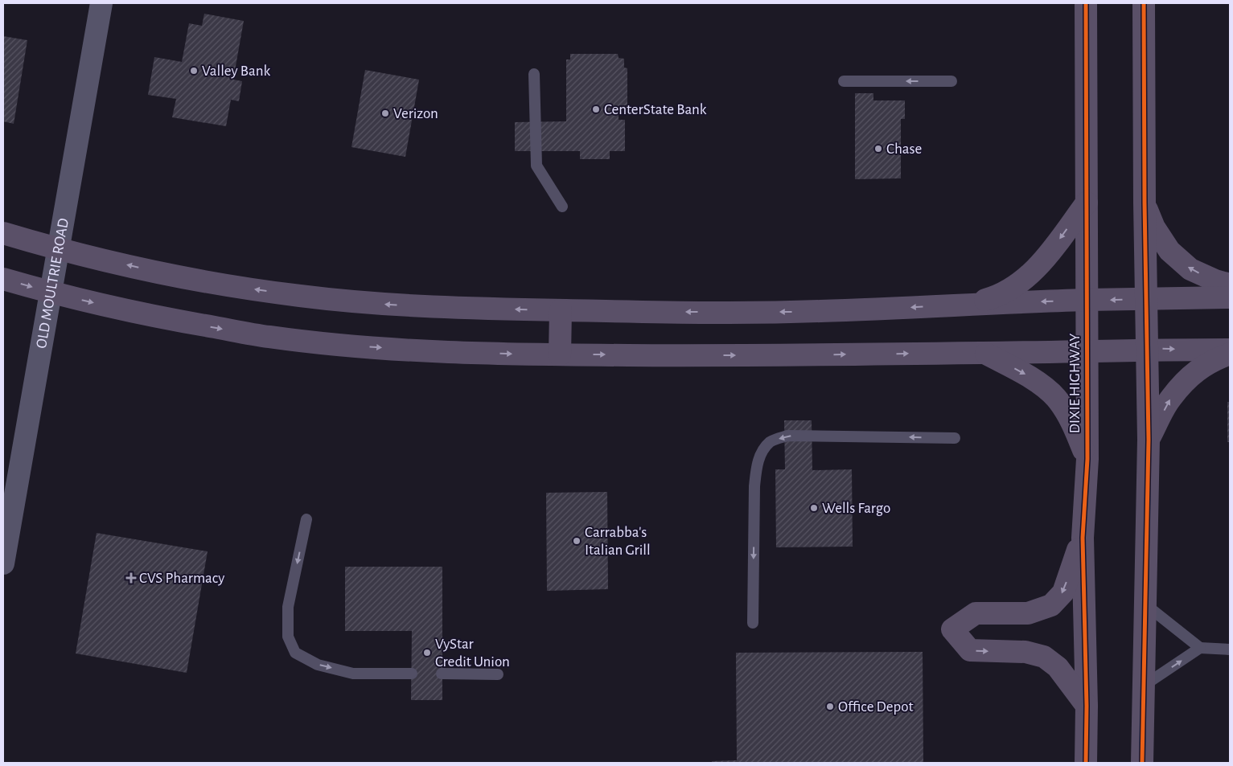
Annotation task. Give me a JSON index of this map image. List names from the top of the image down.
{
  "streets": {
    "main road": ["OLD MOULTRIE ROAD", "DIXIE HIGHWAY"]
  },
  "places": {
    "other": [
      "Valley Bank",
      "CenterState Bank",
      "Verizon",
      "Chase",
      "Wells Fargo",
      "Carrabba's Italian Grill",
      "VyStar Credit Union",
      "Office Depot"
    ],
    "health": ["CVS Pharmacy"]
  }
}
